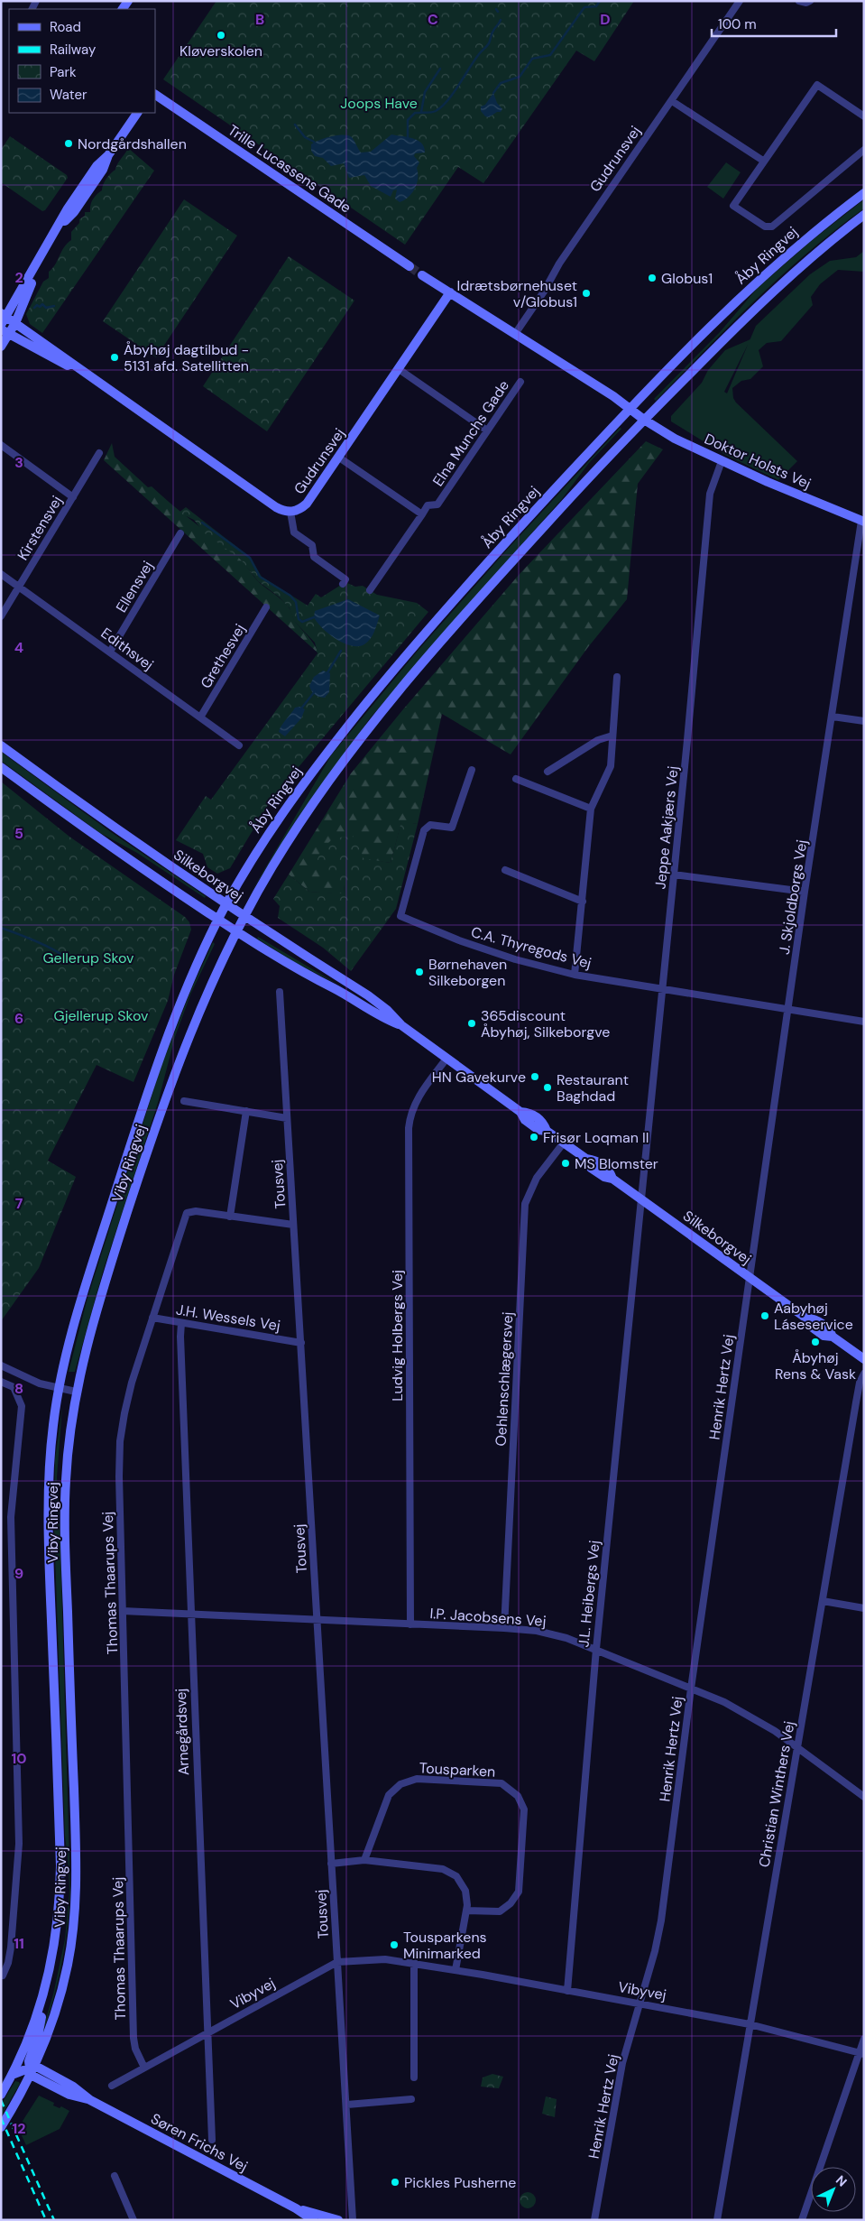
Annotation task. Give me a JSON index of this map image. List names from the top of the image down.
{
  "streets": {
    "main road": [
      "Gudrunsvej",
      "Trille Lucassens Gade",
      "Åby Ringvej",
      "Doktor Holsts Vej",
      "Silkeborgvej",
      "Viby Ringvej",
      "Søren Frichs Vej"
    ],
    "street": [
      "Elna Munchs Gade",
      "Kirstensvej",
      "Ellensvej",
      "Edithsvej",
      "Grethesvej",
      "Jeppe Aakjærs Vej",
      "J. Skjoldborgs Vej",
      "C.A. Thyregods Vej",
      "Tousvej",
      "J.H. Wessels Vej",
      "Ludvig Holbergs Vej",
      "Oehlenschlægersvej",
      "Henrik Hertz Vej",
      "Thomas Thaarups Vej",
      "J.L. Heibergs Vej",
      "I.P. Jacobsens Vej",
      "Arnegårdsvej",
      "Tousparken",
      "Christian Winthers Vej",
      "Vibyvej"
    ]
  },
  "crossings": [
    ["Åby Ringvej", "Doktor Holsts Vej"],
    ["Åby Ringvej", "Silkeborgvej"],
    ["Åby Ringvej", "Viby Ringvej"],
    ["Doktor Holsts Vej", "Jeppe Aakjærs Vej"],
    ["Doktor Holsts Vej", "J. Skjoldborgs Vej"],
    ["Kirstensvej", "Edithsvej"],
    ["Ellensvej", "Edithsvej"],
    ["Edithsvej", "Grethesvej"],
    ["Jeppe Aakjærs Vej", "Silkeborgvej"],
    ["Jeppe Aakjærs Vej", "C.A. Thyregods Vej"],
    ["Jeppe Aakjærs Vej", "J.L. Heibergs Vej"],
    ["Silkeborgvej", "J. Skjoldborgs Vej"],
    ["Silkeborgvej", "Viby Ringvej"],
    ["Silkeborgvej", "Ludvig Holbergs Vej"],
    ["Silkeborgvej", "Oehlenschlægersvej"],
    ["Silkeborgvej", "Henrik Hertz Vej"],
    ["Silkeborgvej", "J.L. Heibergs Vej"],
    ["J. Skjoldborgs Vej", "C.A. Thyregods Vej"],
    ["J. Skjoldborgs Vej", "Henrik Hertz Vej"],
    ["Viby Ringvej", "Søren Frichs Vej"],
    ["Tousvej", "J.H. Wessels Vej"],
    ["Tousvej", "Thomas Thaarups Vej"],
    ["Tousvej", "I.P. Jacobsens Vej"],
    ["Tousvej", "Vibyvej"],
    ["J.H. Wessels Vej", "Thomas Thaarups Vej"],
    ["J.H. Wessels Vej", "Arnegårdsvej"],
    ["Ludvig Holbergs Vej", "I.P. Jacobsens Vej"],
    ["Oehlenschlægersvej", "I.P. Jacobsens Vej"],
    ["Henrik Hertz Vej", "I.P. Jacobsens Vej"],
    ["Henrik Hertz Vej", "Vibyvej"],
    ["Thomas Thaarups Vej", "I.P. Jacobsens Vej"],
    ["Thomas Thaarups Vej", "Vibyvej"],
    ["J.L. Heibergs Vej", "I.P. Jacobsens Vej"],
    ["J.L. Heibergs Vej", "Vibyvej"],
    ["I.P. Jacobsens Vej", "Arnegårdsvej"],
    ["I.P. Jacobsens Vej", "Christian Winthers Vej"],
    ["Arnegårdsvej", "Vibyvej"],
    ["Christian Winthers Vej", "Vibyvej"]
  ],
  "parks": ["Joops Have", "Gellerup Skov", "Gjellerup Skov"],
  "places": [
    "Kløverskolen",
    "Nordgårdshallen",
    "Globus1",
    "Idrætsbørnehuset v/Globus1",
    "Åbyhøj dagtilbud - 5131 afd. Satellitten",
    "Børnehaven Silkeborgen",
    "365discount Åbyhøj, Silkeborgve",
    "HN Gavekurve",
    "Restaurant Baghdad",
    "Frisør Loqman II",
    "MS Blomster",
    "Aabyhøj Láseservice",
    "Åbyhøj Rens & Vask",
    "Tousparkens Minimarked",
    "Pickles Pusherne"
  ],
  "legend": [
    "Road",
    "Railway",
    "Park",
    "Water"
  ],
  "scale_bar": "100 m",
  "north": "top right",
  "grid": {
    "columns": ["B", "C", "D"],
    "rows": [
      "2",
      "3",
      "4",
      "5",
      "6",
      "7",
      "8",
      "9",
      "10",
      "11",
      "12"
    ]
  }
}
